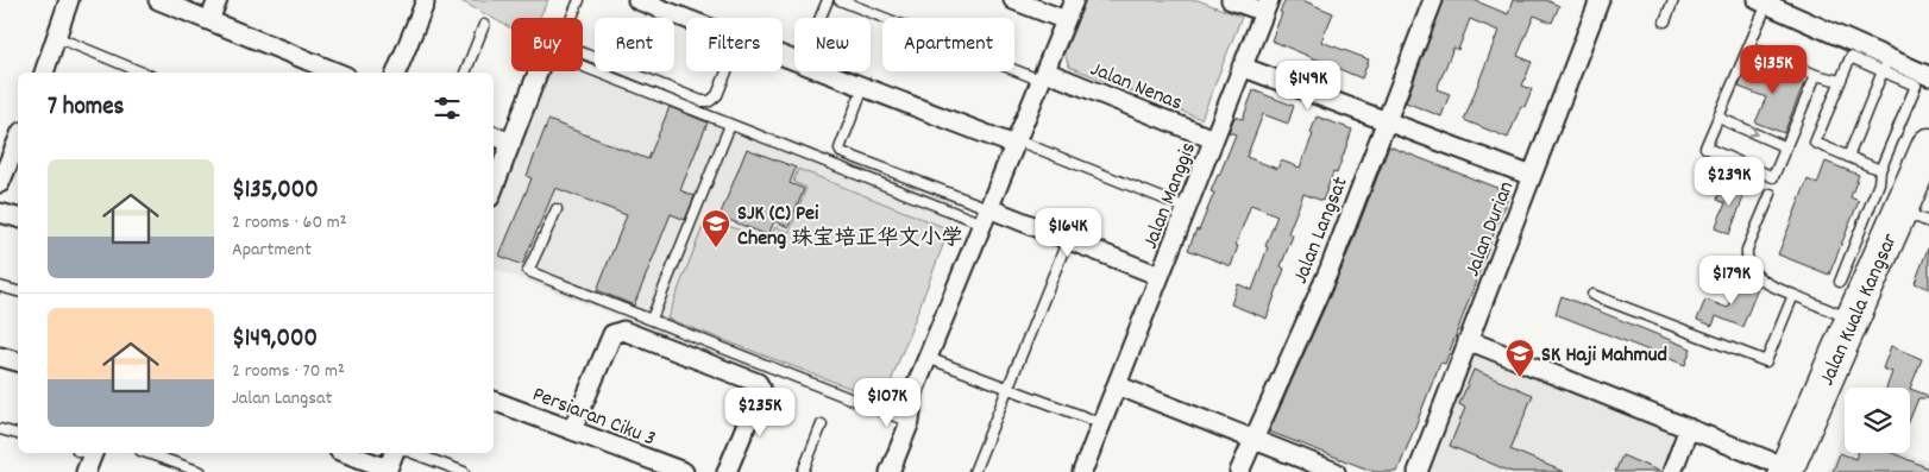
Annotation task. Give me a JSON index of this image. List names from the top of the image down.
{
  "streets": {
    "highway": ["Jalan Kuala Kangsar"],
    "street": [
      "Jalan Nenas",
      "Jalan Manggis",
      "Jalan Durian",
      "Jalan Langsat",
      "Persiaran Ciku 3"
    ]
  },
  "crossings": [
    ["Jalan Nenas", "Jalan Manggis"]
  ],
  "places": {
    "school or university": ["SJK (C) Pei Cheng 珠宝培正华文小学", "SK Haji Mahmud"]
  },
  "page": {
    "chip": [
      "Buy",
      "Rent",
      "Filters",
      "New",
      "Apartment"
    ],
    "price": [
      "$135K",
      "$149K",
      "$239K",
      "$164K",
      "$179K",
      "$107K",
      "$235K"
    ],
    "heading": "7 homes",
    "list": [
      {
        "name": "$135,000",
        "note": "2 rooms · 60 m² · Apartment"
      },
      {
        "name": "$149,000",
        "note": "2 rooms · 70 m² · Jalan Langsat"
      }
    ]
  }
}
